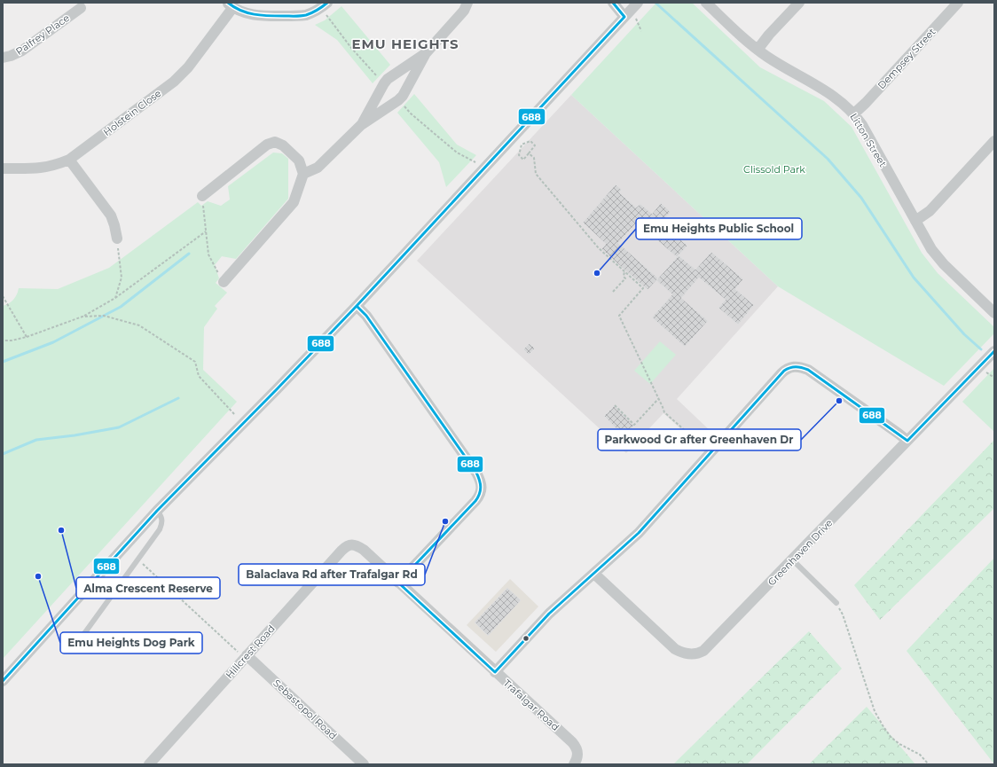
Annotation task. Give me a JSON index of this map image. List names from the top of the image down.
{
  "streets": {
    "street": [
      "Palfrey Place",
      "Dempsey Street",
      "Holstein Close",
      "Litton Street",
      "Greenhaven Drive",
      "Hillcrest Road",
      "Trafalgar Road",
      "Sebastopol Road"
    ]
  },
  "crossings": [
    ["Dempsey Street", "Litton Street"],
    ["Hillcrest Road", "Trafalgar Road"],
    ["Hillcrest Road", "Sebastopol Road"]
  ],
  "districts": ["EMU HEIGHTS"],
  "parks": ["Clissold Park"],
  "places": [
    "Emu Heights Public School",
    "Parkwood Gr after Greenhaven Dr",
    "Balaclava Rd after Trafalgar Rd",
    "Alma Crescent Reserve",
    "Emu Heights Dog Park"
  ],
  "lines": ["transit line 688"]
}
